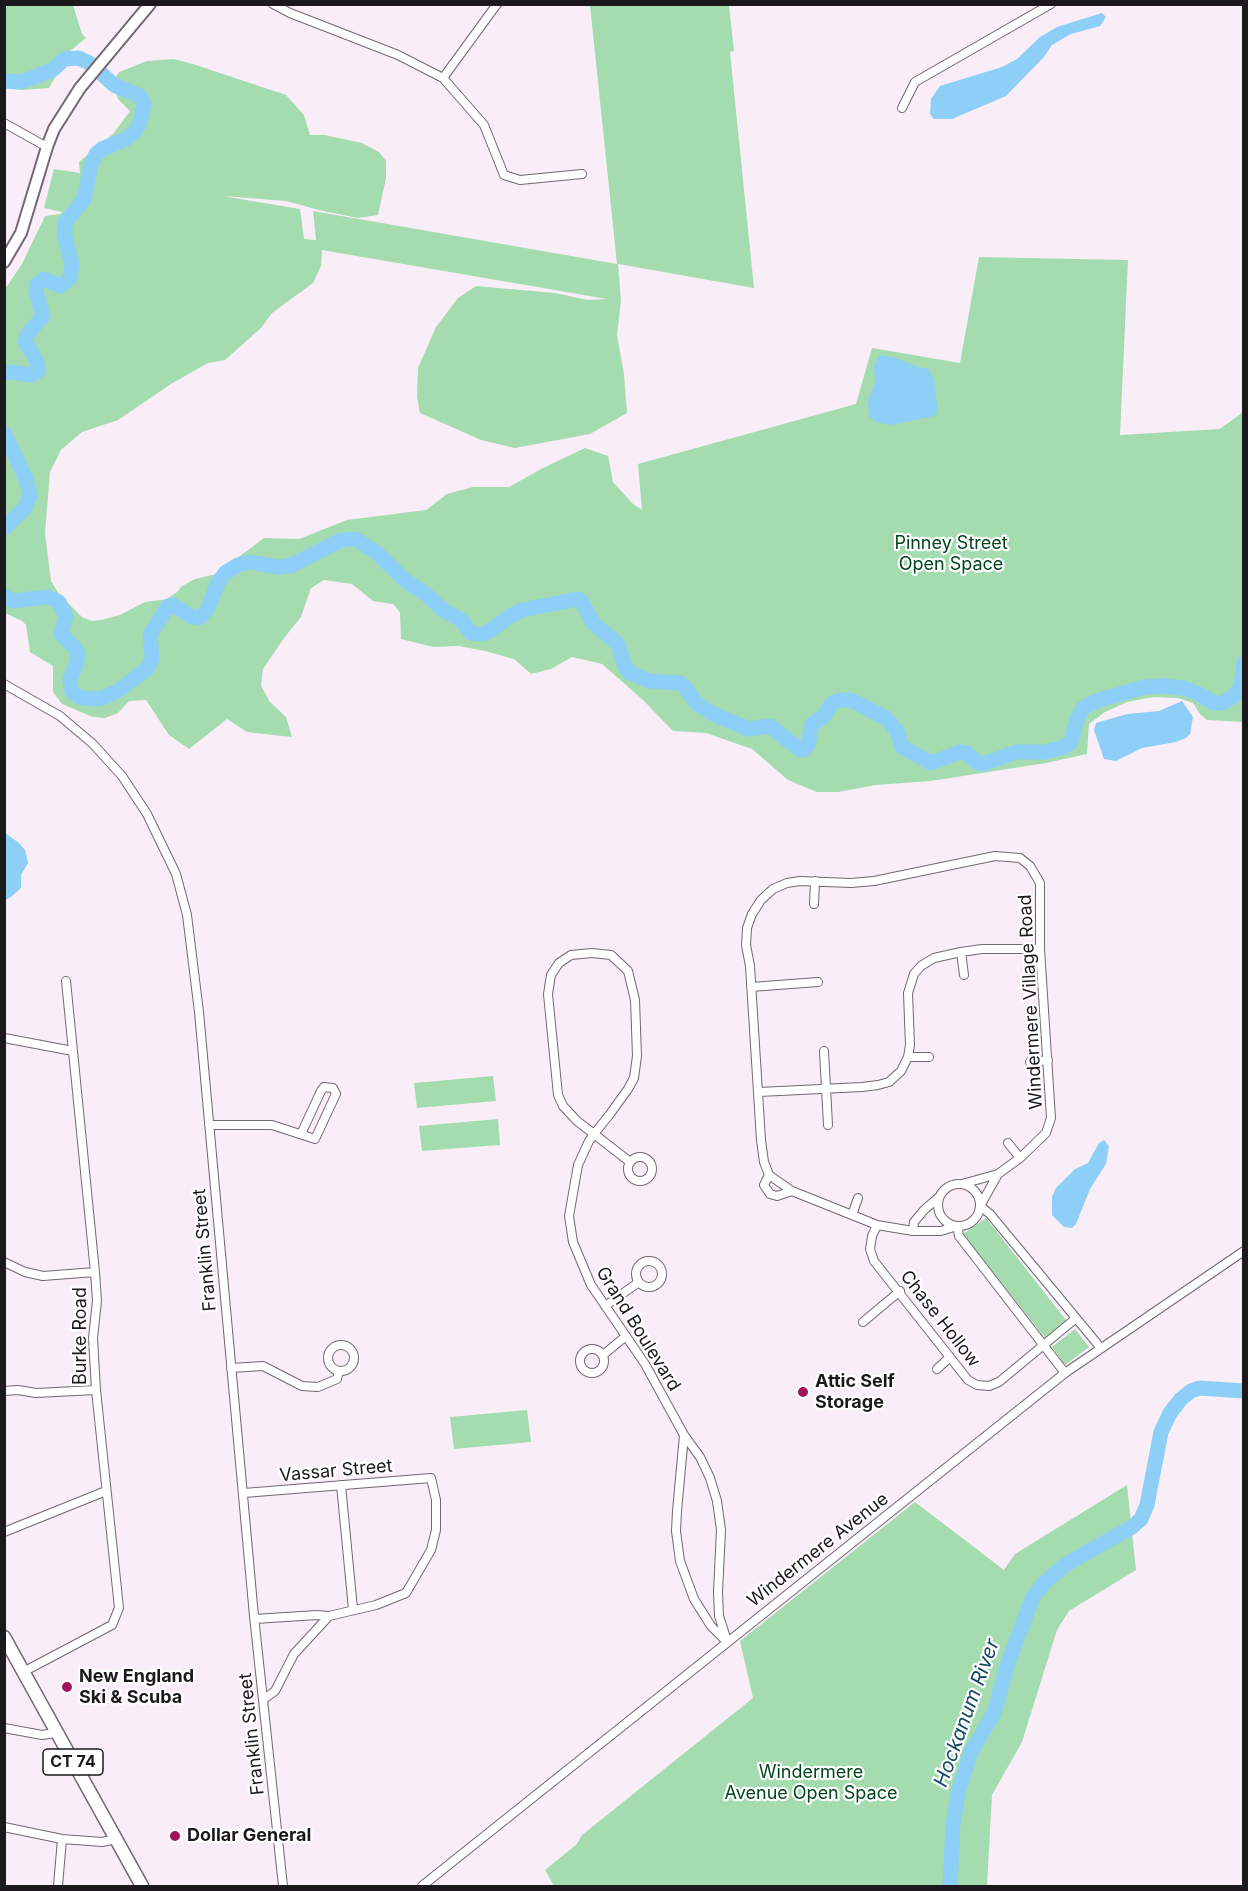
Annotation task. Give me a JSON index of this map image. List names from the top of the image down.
{
  "streets": {
    "main road": ["CT 74"],
    "street": [
      "Windermere Village Road",
      "Franklin Street",
      "Chase Hollow",
      "Grand Boulevard",
      "Burke Road",
      "Vassar Street",
      "Windermere Avenue"
    ]
  },
  "crossings": [
    ["Windermere Village Road", "Chase Hollow"],
    ["Franklin Street", "Vassar Street"],
    ["Grand Boulevard", "Windermere Avenue"],
    ["Burke Road", "CT 74"]
  ],
  "water": ["Hockanum River"],
  "parks": ["Pinney Street Open Space", "Windermere Avenue Open Space"],
  "places": ["Attic Self Storage", "New England Ski & Scuba", "Dollar General"]
}
